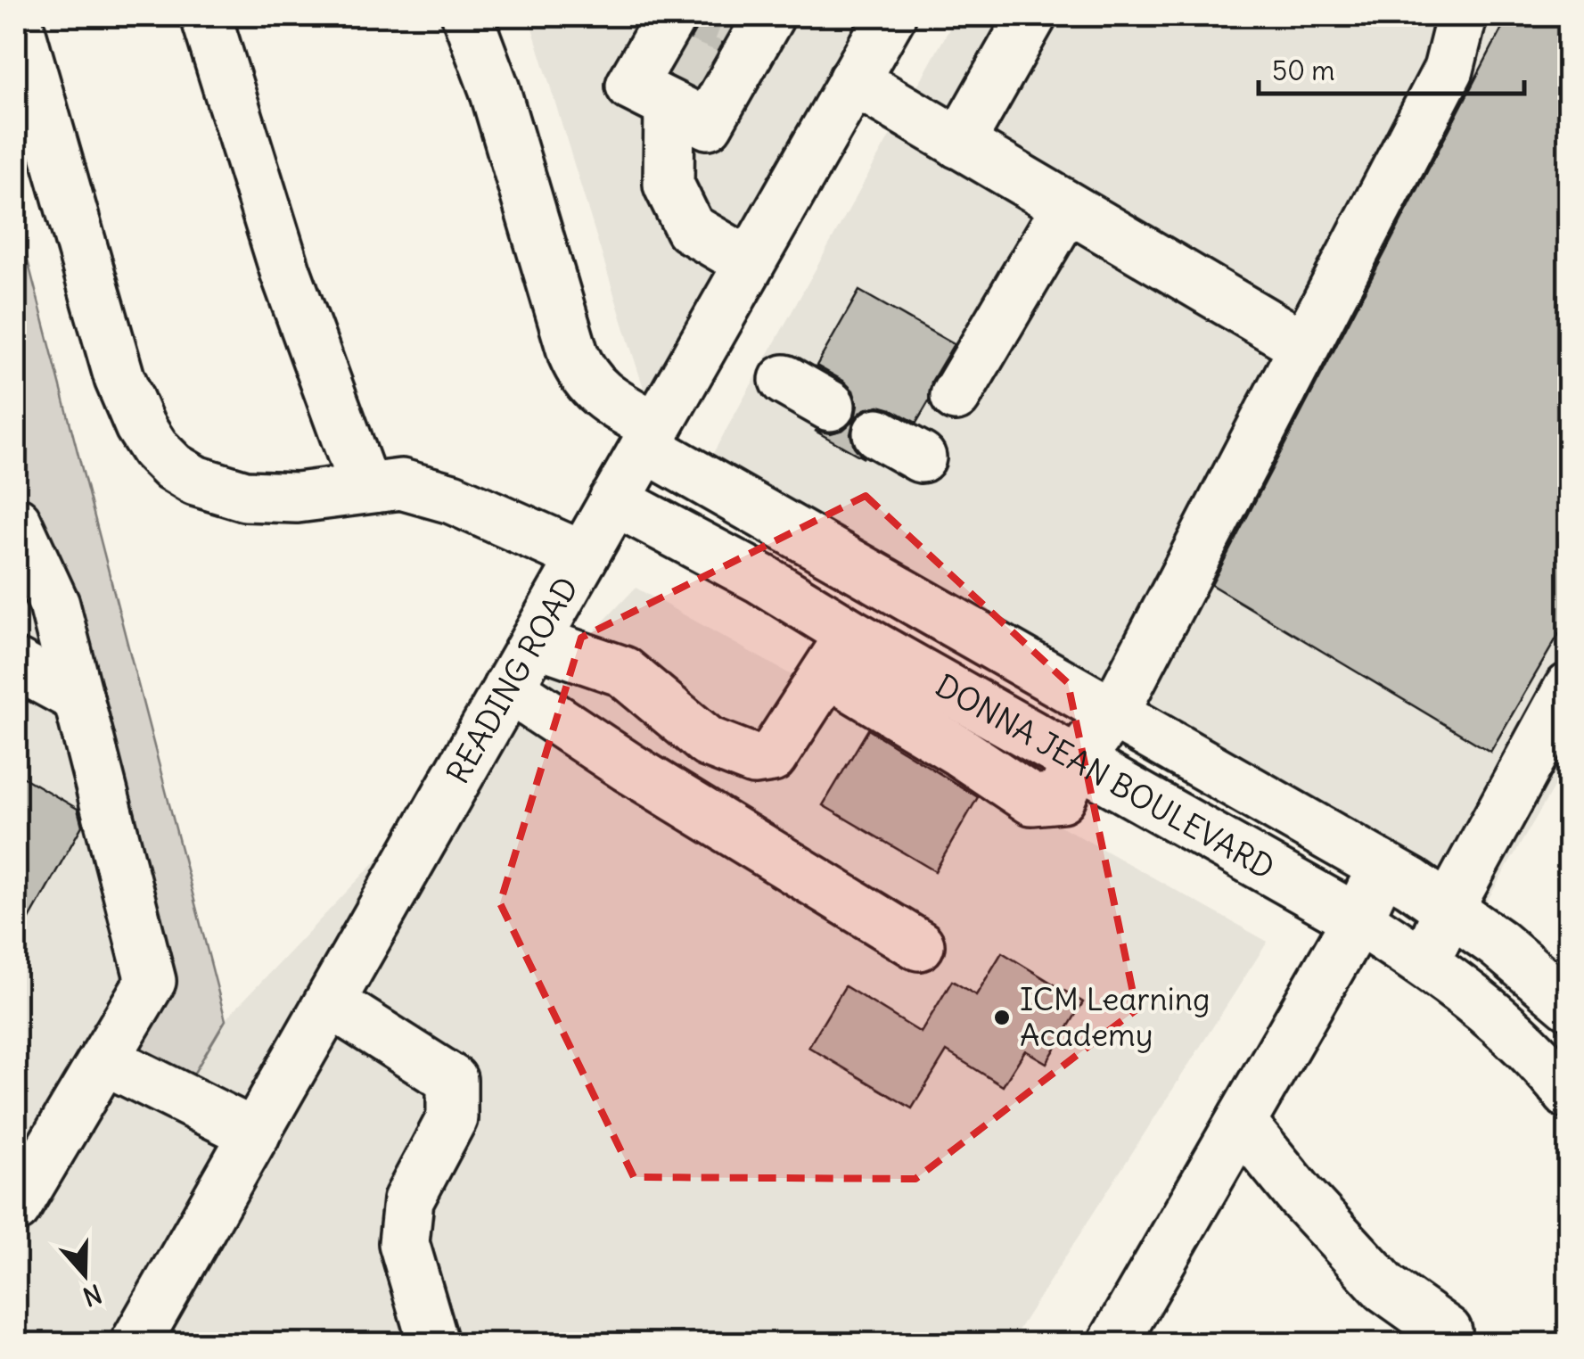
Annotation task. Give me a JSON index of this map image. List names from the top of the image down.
{
  "streets": {
    "street": ["READING ROAD", "DONNA JEAN BOULEVARD"]
  },
  "crossings": [
    ["READING ROAD", "DONNA JEAN BOULEVARD"]
  ],
  "places": ["ICM Learning Academy"],
  "scale_bar": "50 m",
  "north": "bottom"
}
